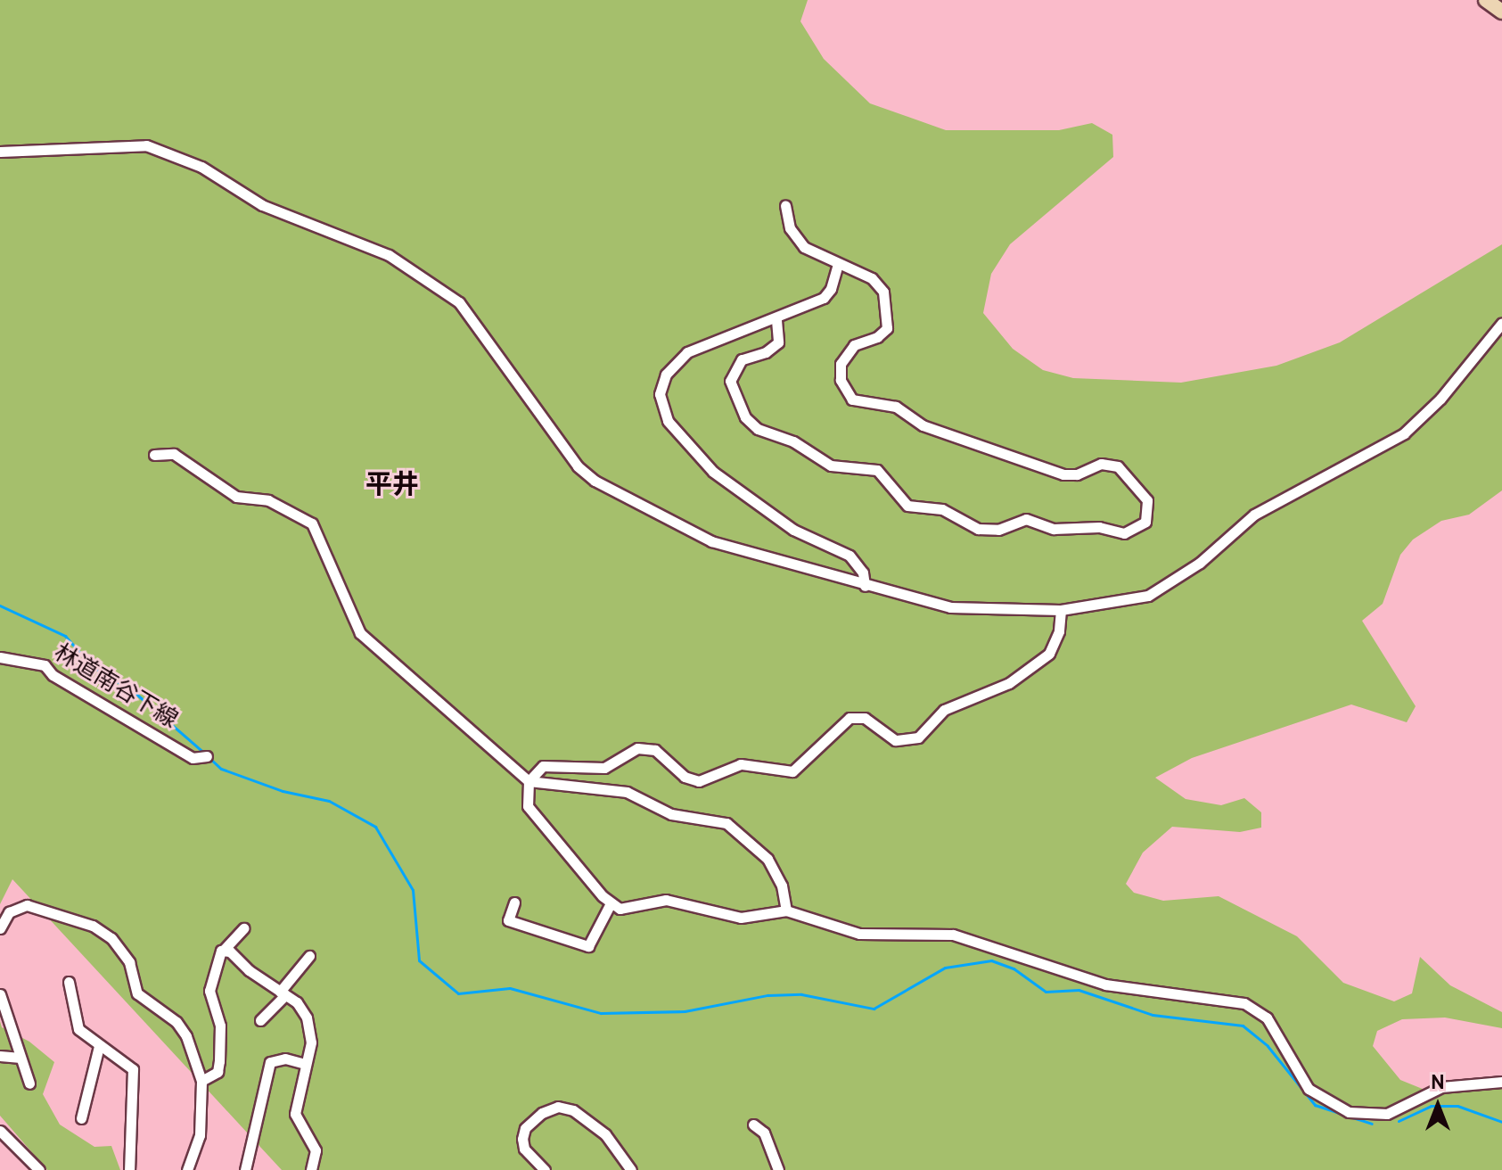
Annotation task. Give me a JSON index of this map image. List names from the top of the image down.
{
  "streets": {
    "street": ["林道南谷下線"]
  },
  "districts": ["平井"],
  "north": "top"
}
